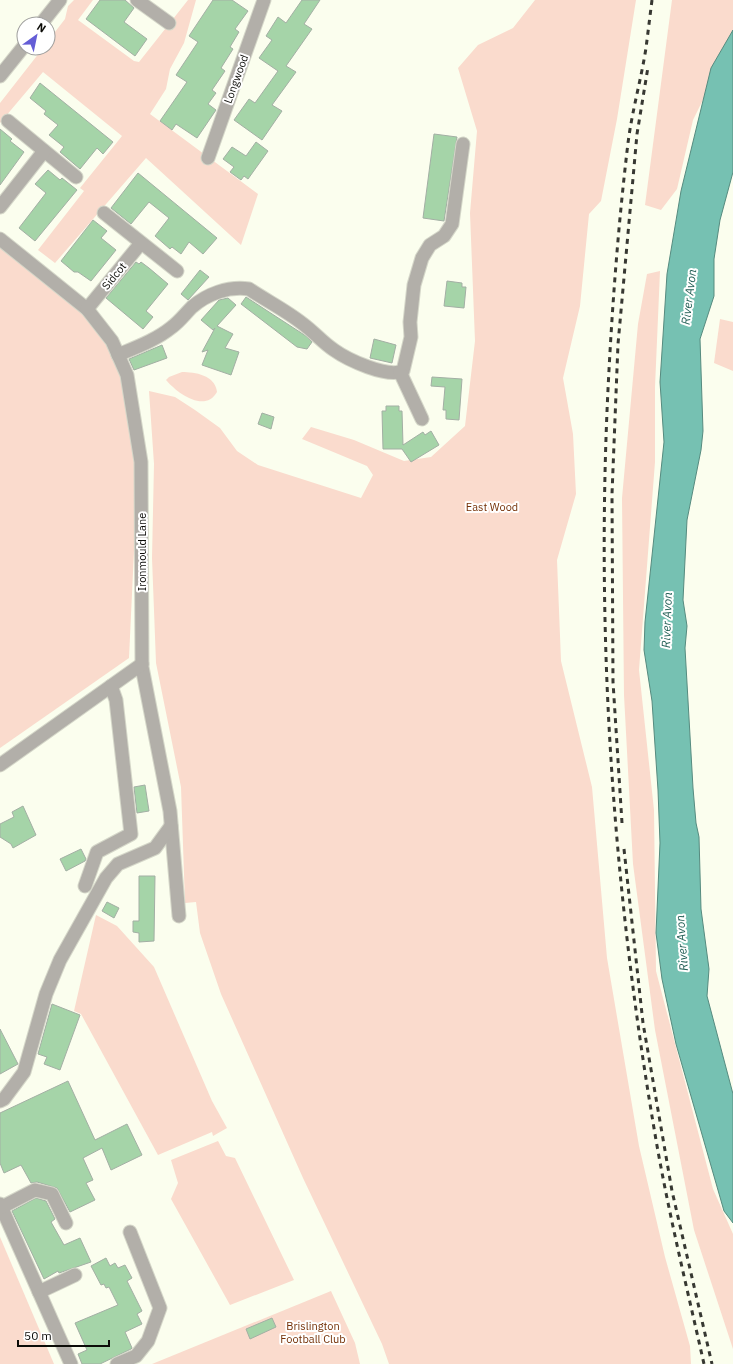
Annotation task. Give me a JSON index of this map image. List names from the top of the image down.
{
  "streets": {
    "street": ["Longwood", "Sidcot", "Ironmould Lane"]
  },
  "crossings": [
    ["Sidcot", "Ironmould Lane"]
  ],
  "water": ["River Avon"],
  "parks": ["East Wood", "Brislington Football Club"],
  "scale_bar": "50 m",
  "north": "top right"
}
